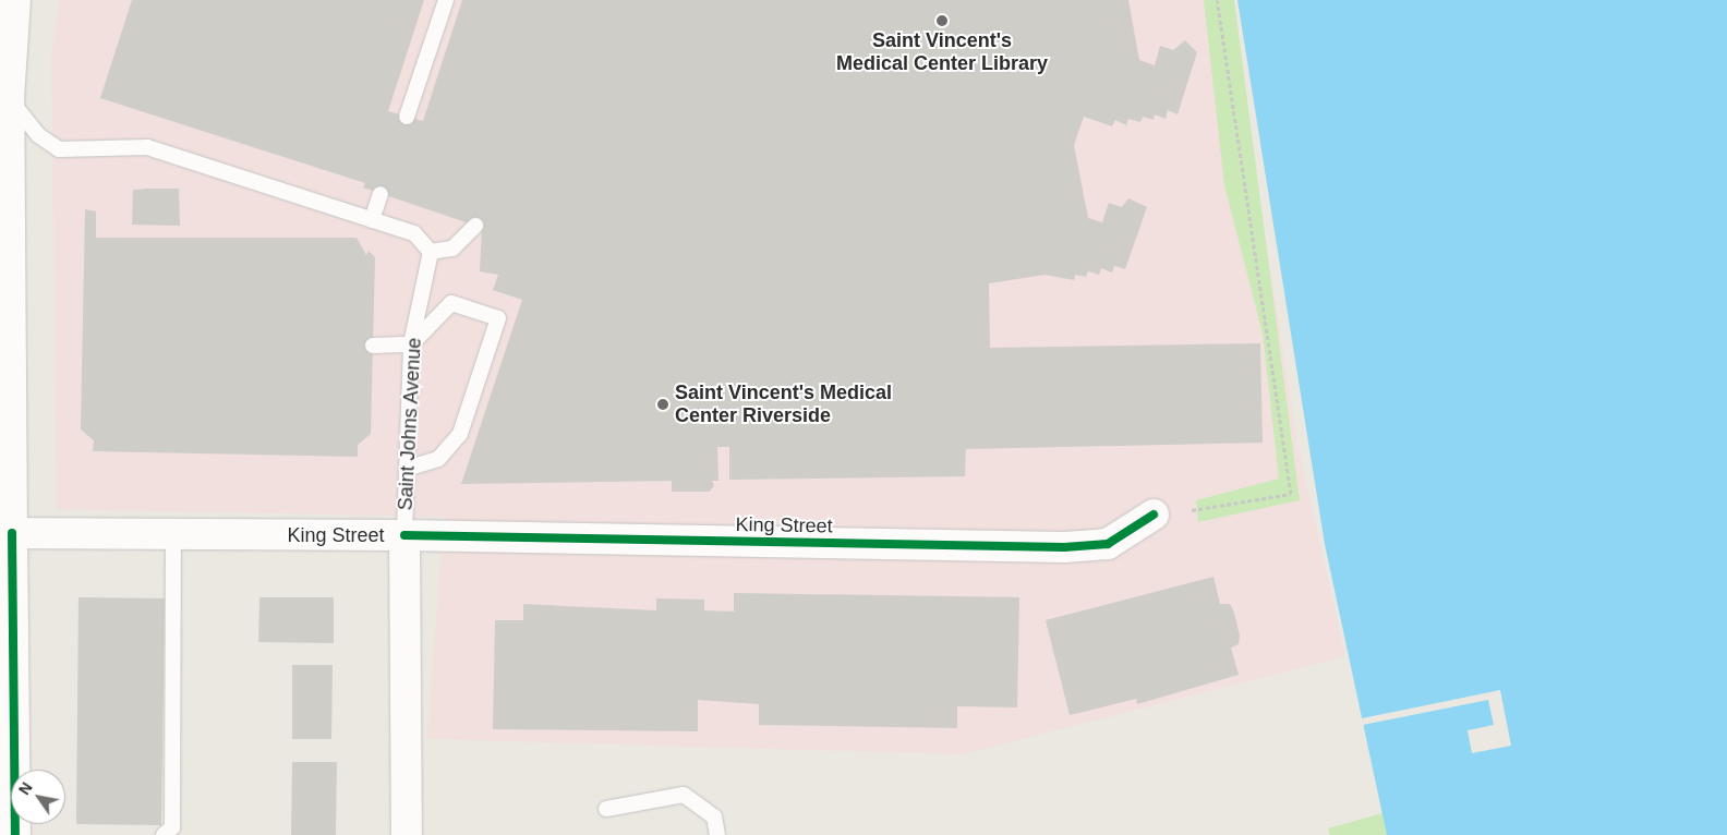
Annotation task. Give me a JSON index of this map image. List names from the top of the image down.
{
  "streets": {
    "main road": ["Saint Johns Avenue", "King Street"]
  },
  "crossings": [
    ["Saint Johns Avenue", "King Street"]
  ],
  "places": ["Saint Vincent's Medical Center Library", "Saint Vincent's Medical Center Riverside"],
  "north": "top left"
}
